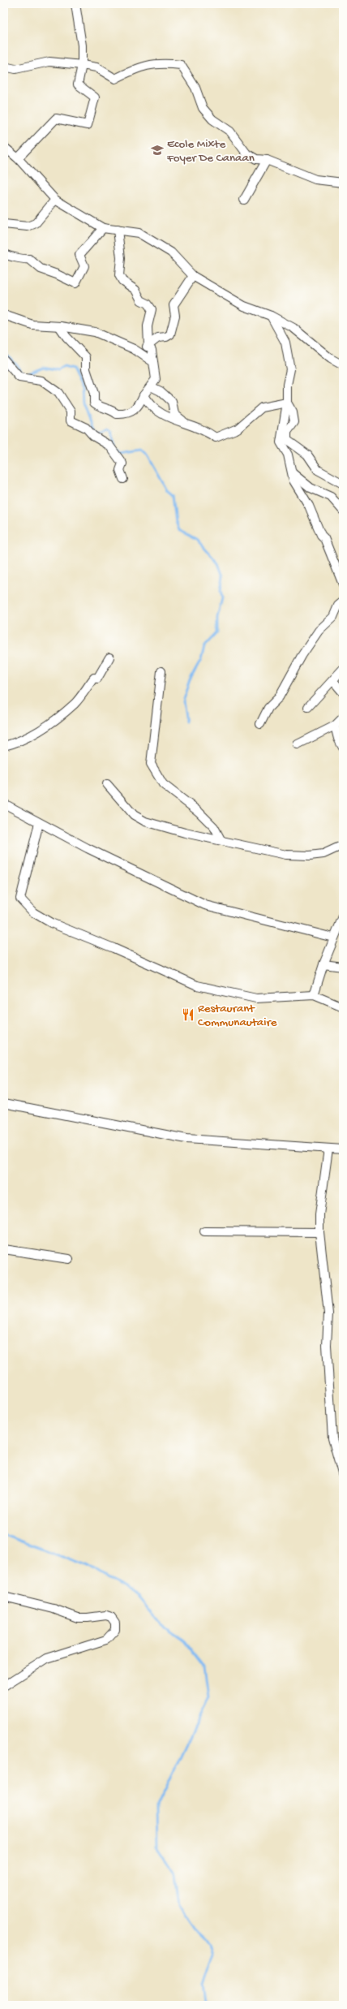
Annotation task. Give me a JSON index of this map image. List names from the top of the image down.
{
  "places": {
    "school or university": ["Ecole Mixte Foyer De Canaan"],
    "restaurant": ["Restaurant Communautaire"]
  }
}
